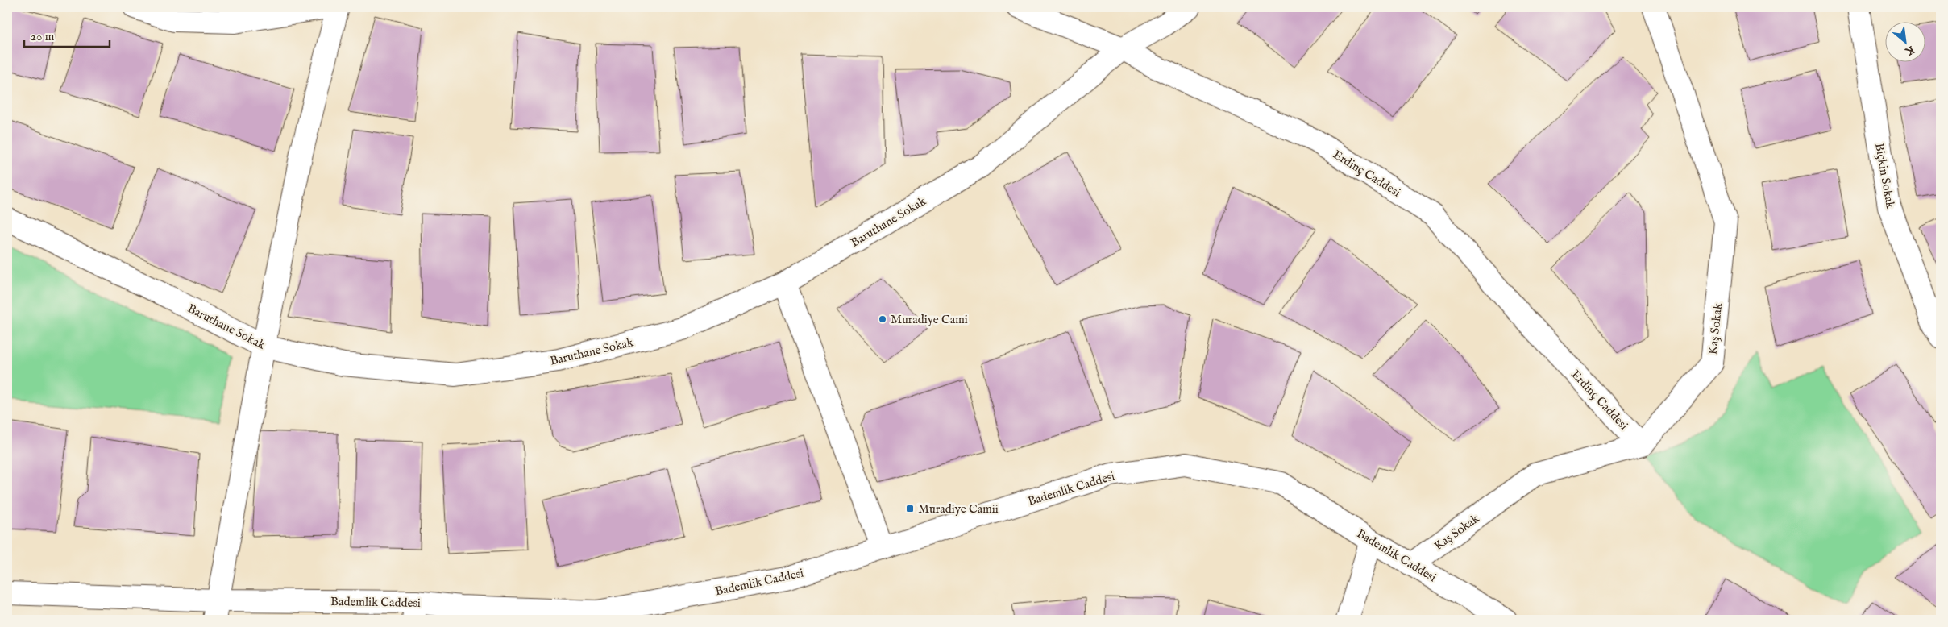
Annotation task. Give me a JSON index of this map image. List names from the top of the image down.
{
  "streets": {
    "street": [
      "Erdinç Caddesi",
      "Biçkin Sokak",
      "Baruthane Sokak",
      "Kaş Sokak",
      "Bademlik Caddesi"
    ]
  },
  "crossings": [
    ["Erdinç Caddesi", "Baruthane Sokak"],
    ["Erdinç Caddesi", "Kaş Sokak"],
    ["Kaş Sokak", "Bademlik Caddesi"]
  ],
  "places": {
    "other": ["Muradiye Cami"],
    "transit": ["Muradiye Camii"]
  },
  "scale_bar": "20 m",
  "north": "bottom right"
}
